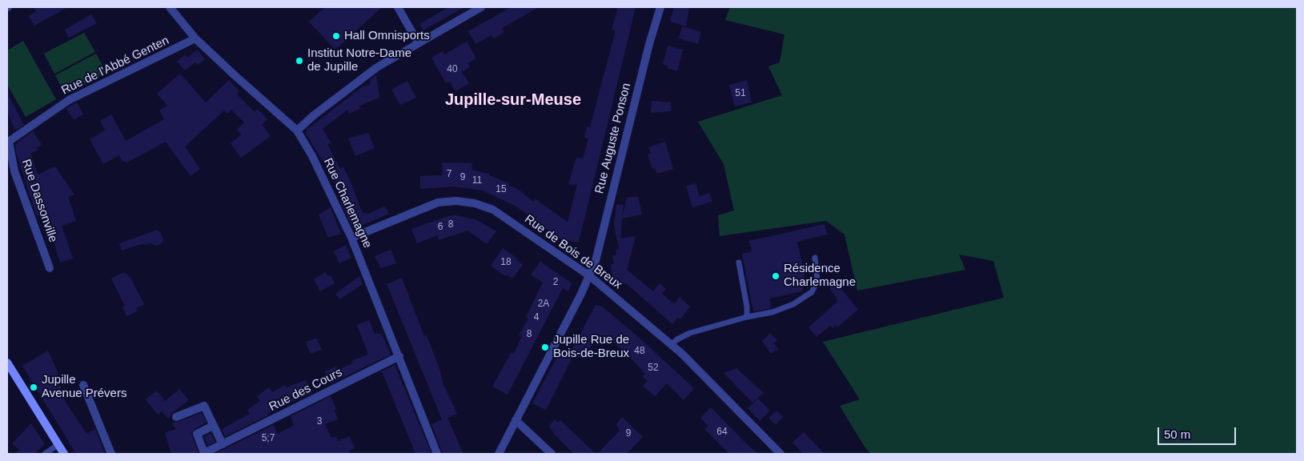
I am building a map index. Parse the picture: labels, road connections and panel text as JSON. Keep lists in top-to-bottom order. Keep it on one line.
{"streets":{"street":["Rue de l'Abbé Genten","Rue Auguste Ponson","Rue Dassonville","Rue Charlemagne","Rue de Bois de Breux","Rue des Cours"]},"crossings":[["Rue de l'Abbé Genten","Rue Dassonville"],["Rue de l'Abbé Genten","Rue Charlemagne"],["Rue Auguste Ponson","Rue de Bois de Breux"],["Rue Charlemagne","Rue de Bois de Breux"],["Rue Charlemagne","Rue des Cours"]],"districts":["Jupille-sur-Meuse"],"places":["Hall Omnisports","Institut Notre-Dame de Jupille","Résidence Charlemagne","Jupille Rue de Bois-de-Breux","Jupille Avenue Prévers"],"house_numbers":["40","51","7","9","11","15","8","6","18","2","2A","4","8","48","52","3","64","9","5;7"],"scale_bar":"50 m"}
